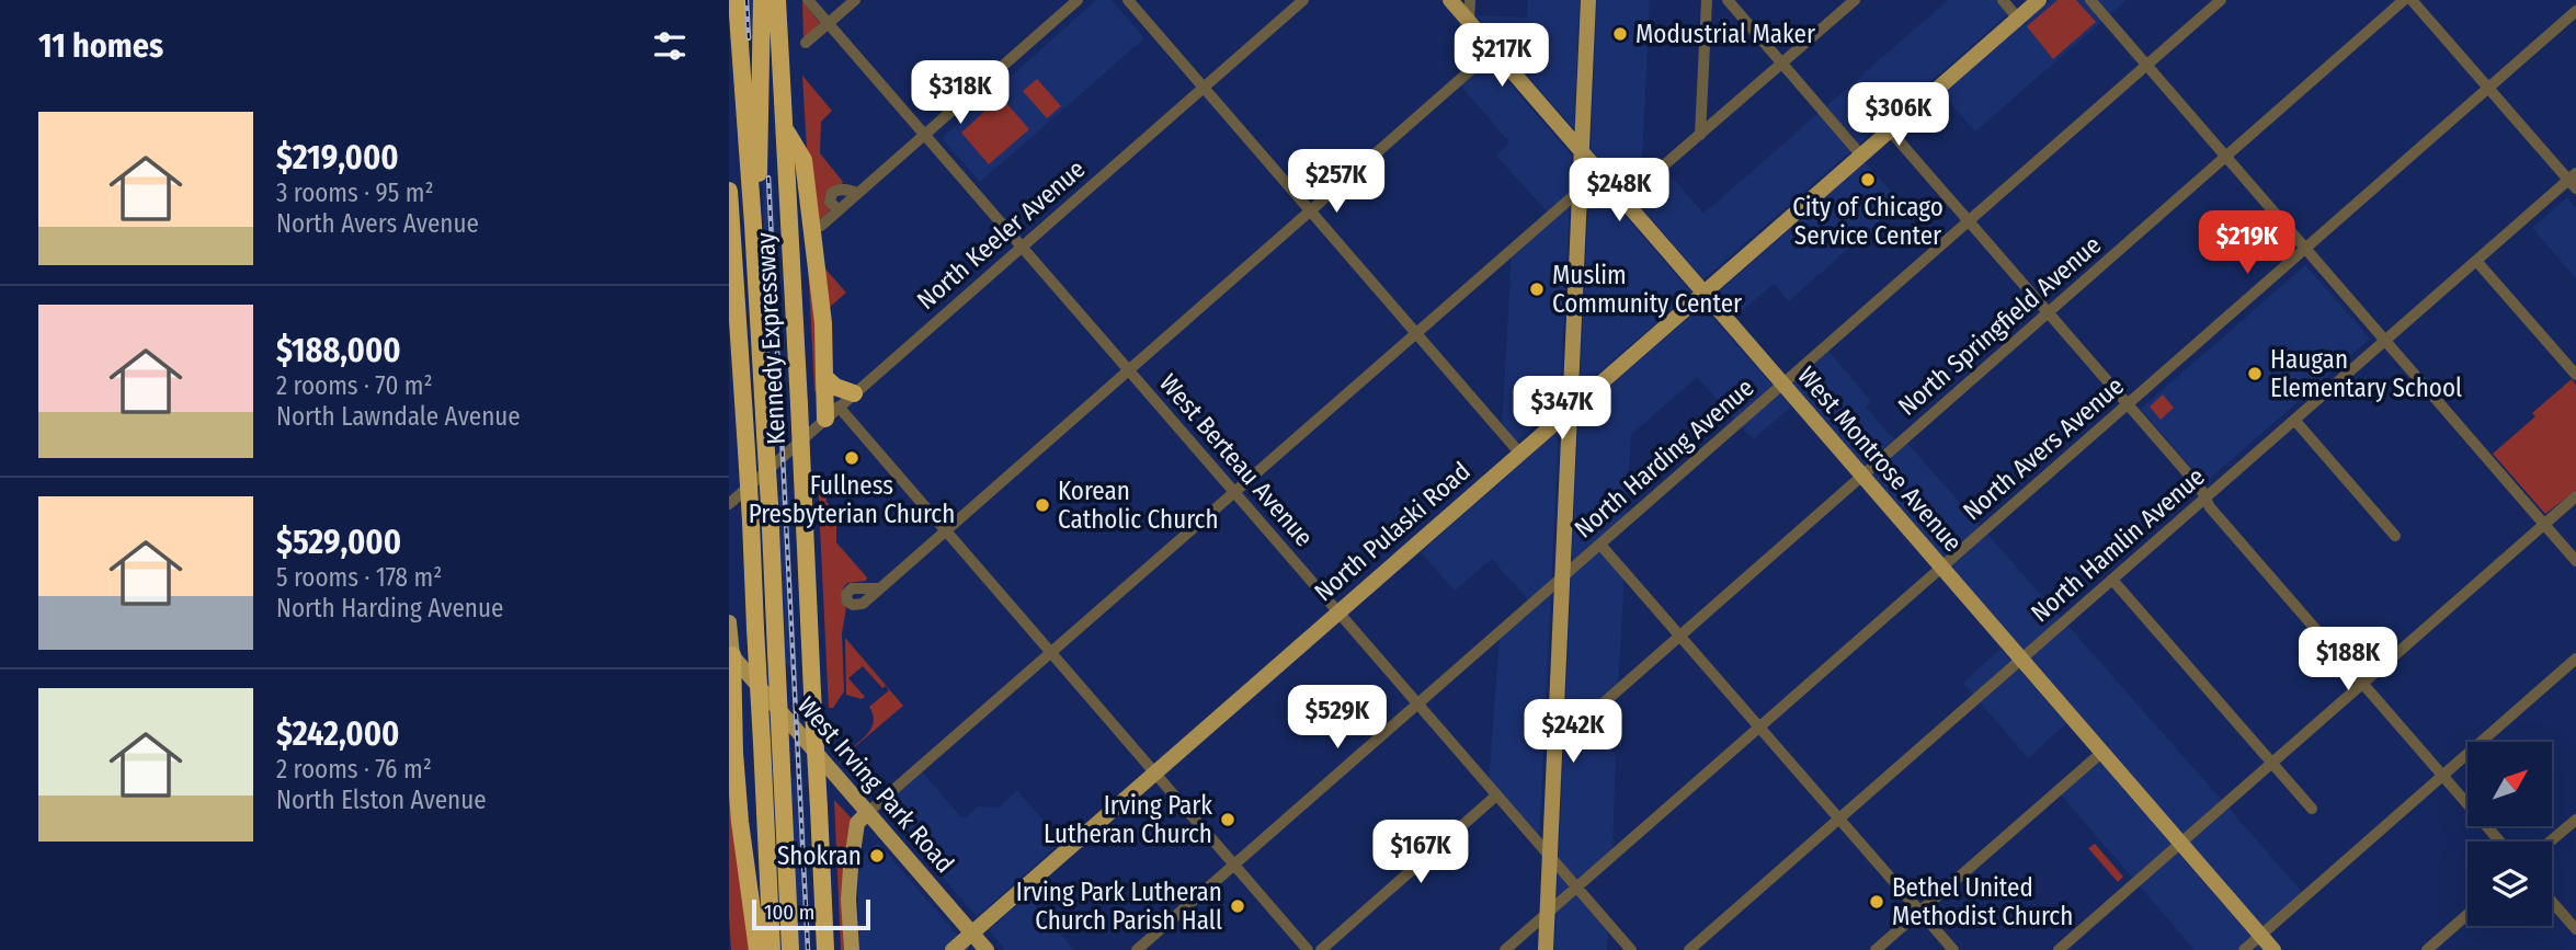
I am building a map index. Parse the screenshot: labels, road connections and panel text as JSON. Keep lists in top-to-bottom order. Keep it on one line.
{"streets":{"highway":["Kennedy Expressway"],"main road":["West Montrose Avenue","North Pulaski Road","West Irving Park Road"],"street":["North Keeler Avenue","North Springfield Avenue","North Avers Avenue","North Harding Avenue","West Berteau Avenue","North Hamlin Avenue"]},"crossings":[["North Keeler Avenue","West Berteau Avenue"],["North Springfield Avenue","West Montrose Avenue"],["North Avers Avenue","West Montrose Avenue"],["North Avers Avenue","West Berteau Avenue"],["North Harding Avenue","West Montrose Avenue"],["North Harding Avenue","West Berteau Avenue"],["West Montrose Avenue","North Pulaski Road"],["West Montrose Avenue","North Hamlin Avenue"],["West Berteau Avenue","North Pulaski Road"],["North Pulaski Road","West Irving Park Road"]],"places":["Modustrial Maker","City of Chicago Service Center","Muslim Community Center","Haugan Elementary School","Fullness Presbyterian Church","Korean Catholic Church","Irving Park Lutheran Church","Shokran","Bethel United Methodist Church","Irving Park Lutheran Church Parish Hall"],"scale_bar":"100 m","north":"top right","page":{"heading":"11 homes","price":["$217K","$318K","$306K","$257K","$248K","$219K","$347K","$188K","$529K","$242K","$167K"],"list":[{"name":"$219,000","note":"3 rooms · 95 m² · North Avers Avenue"},{"name":"$188,000","note":"2 rooms · 70 m² · North Lawndale Avenue"},{"name":"$529,000","note":"5 rooms · 178 m² · North Harding Avenue"},{"name":"$242,000","note":"2 rooms · 76 m² · North Elston Avenue"}],"scale":"100 m"}}
